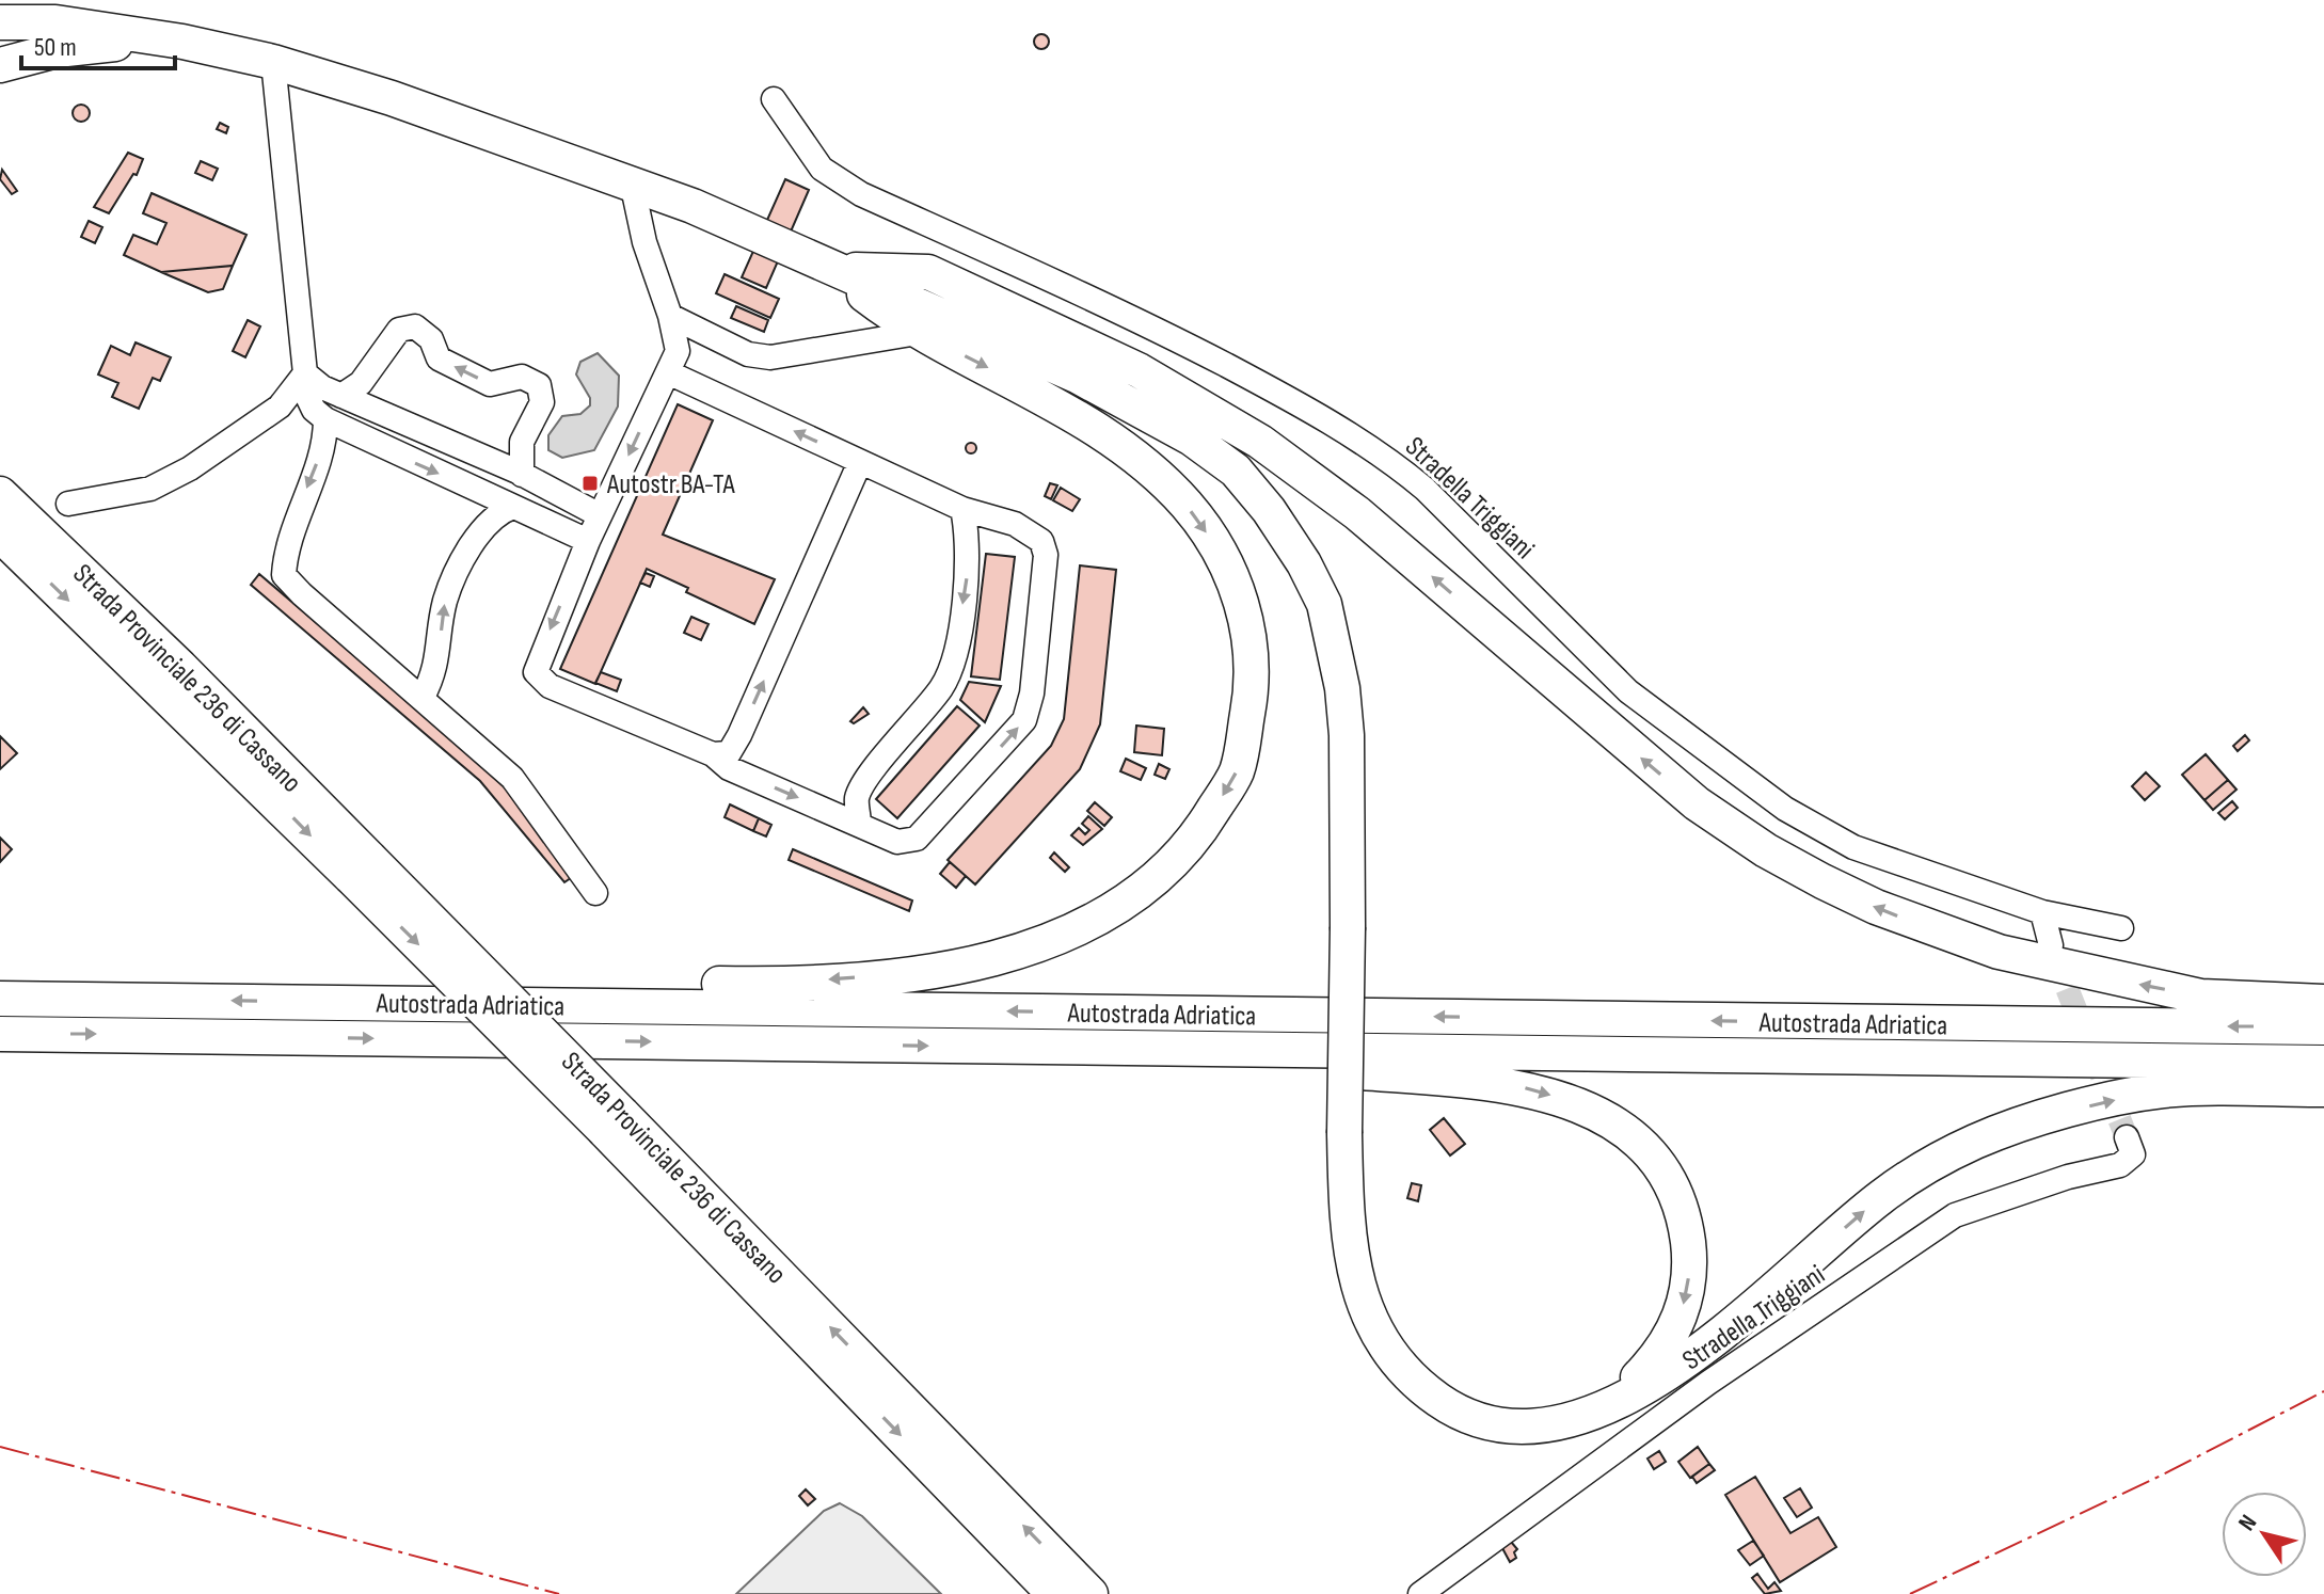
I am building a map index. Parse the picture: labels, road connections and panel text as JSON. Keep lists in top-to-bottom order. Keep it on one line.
{"streets":{"highway":["Strada Provinciale 236 di Cassano","Autostrada Adriatica"],"street":["Stradella Triggiani"]},"places":{"transit":["Autostr.BA-TA"]},"scale_bar":"50 m","north":"top left"}
